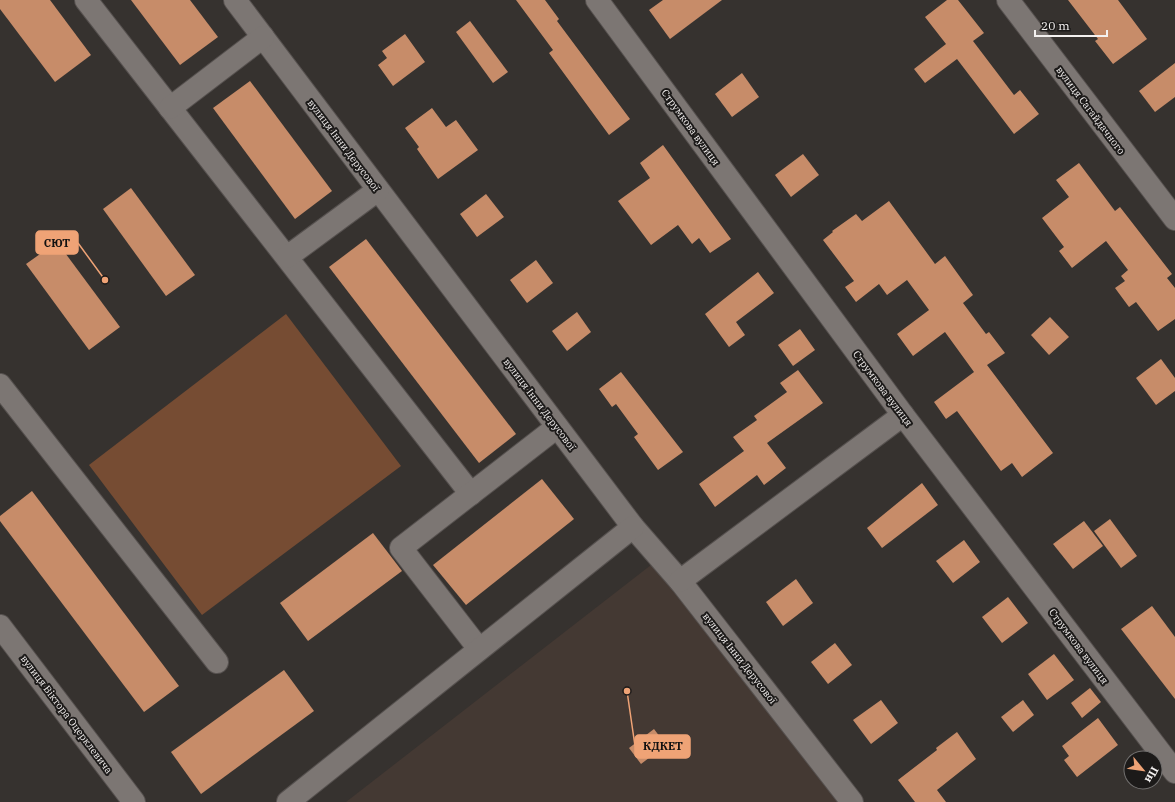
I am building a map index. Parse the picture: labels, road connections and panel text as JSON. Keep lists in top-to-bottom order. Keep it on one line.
{"streets":{"street":["вулиця Сагайдачного","Струмкова вулиця","вулиця Інни Дерусової","вулиця Віктора Оцерклевича"]},"places":["СЮТ","КДКЕТ"],"scale_bar":"20 m","north":"bottom right"}
